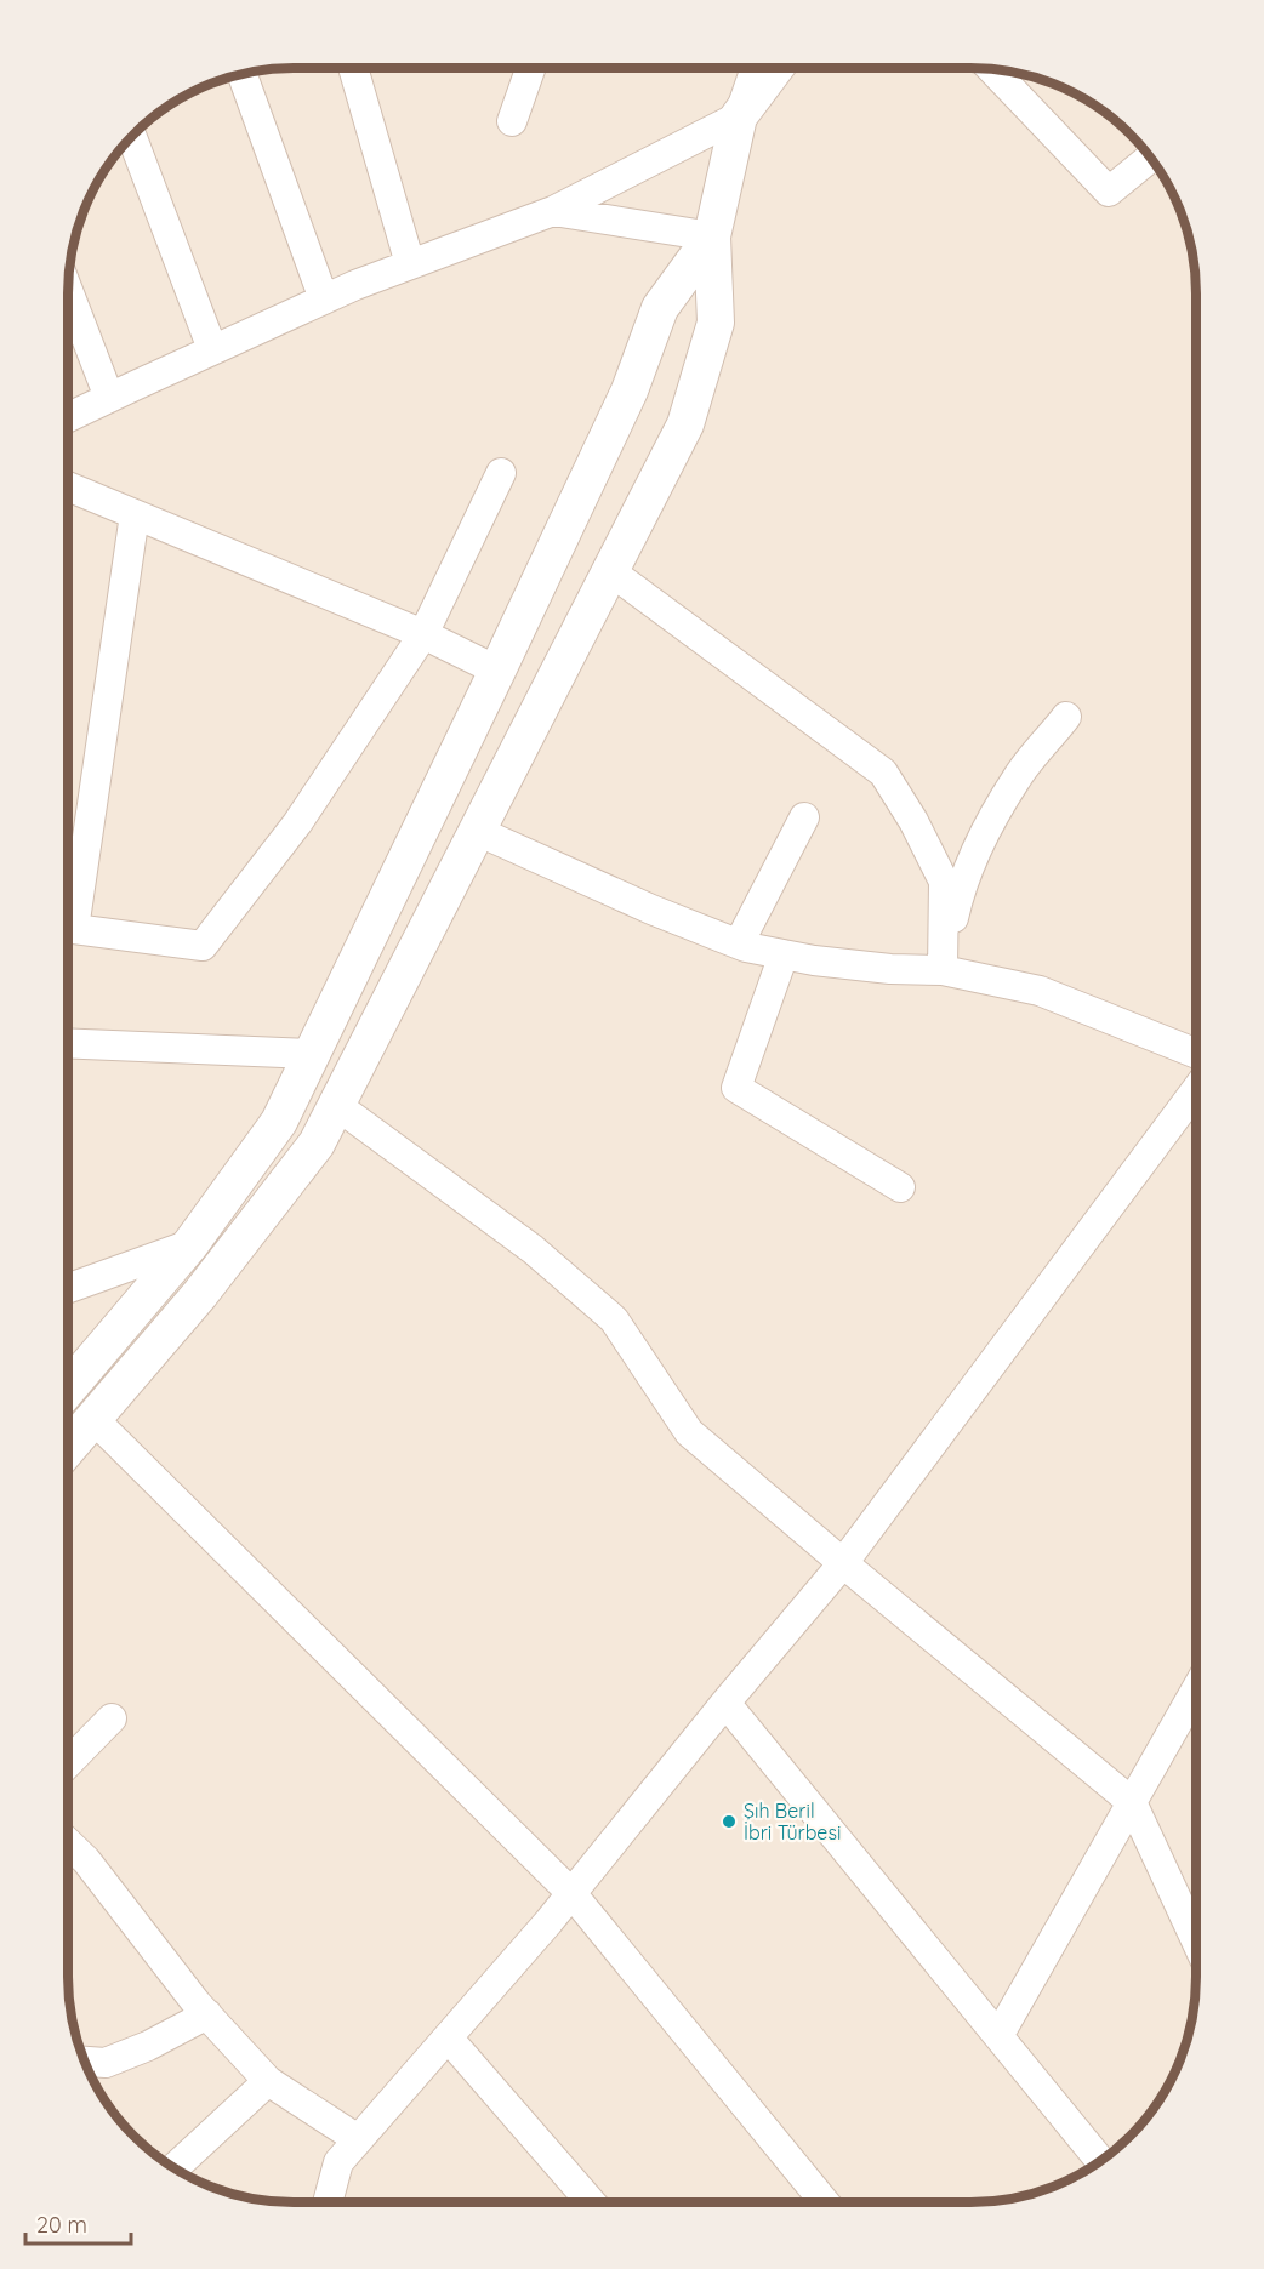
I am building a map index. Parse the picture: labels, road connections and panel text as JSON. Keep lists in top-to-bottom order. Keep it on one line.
{"places":["Şıh Beril İbri Türbesi"],"scale_bar":"20 m"}
